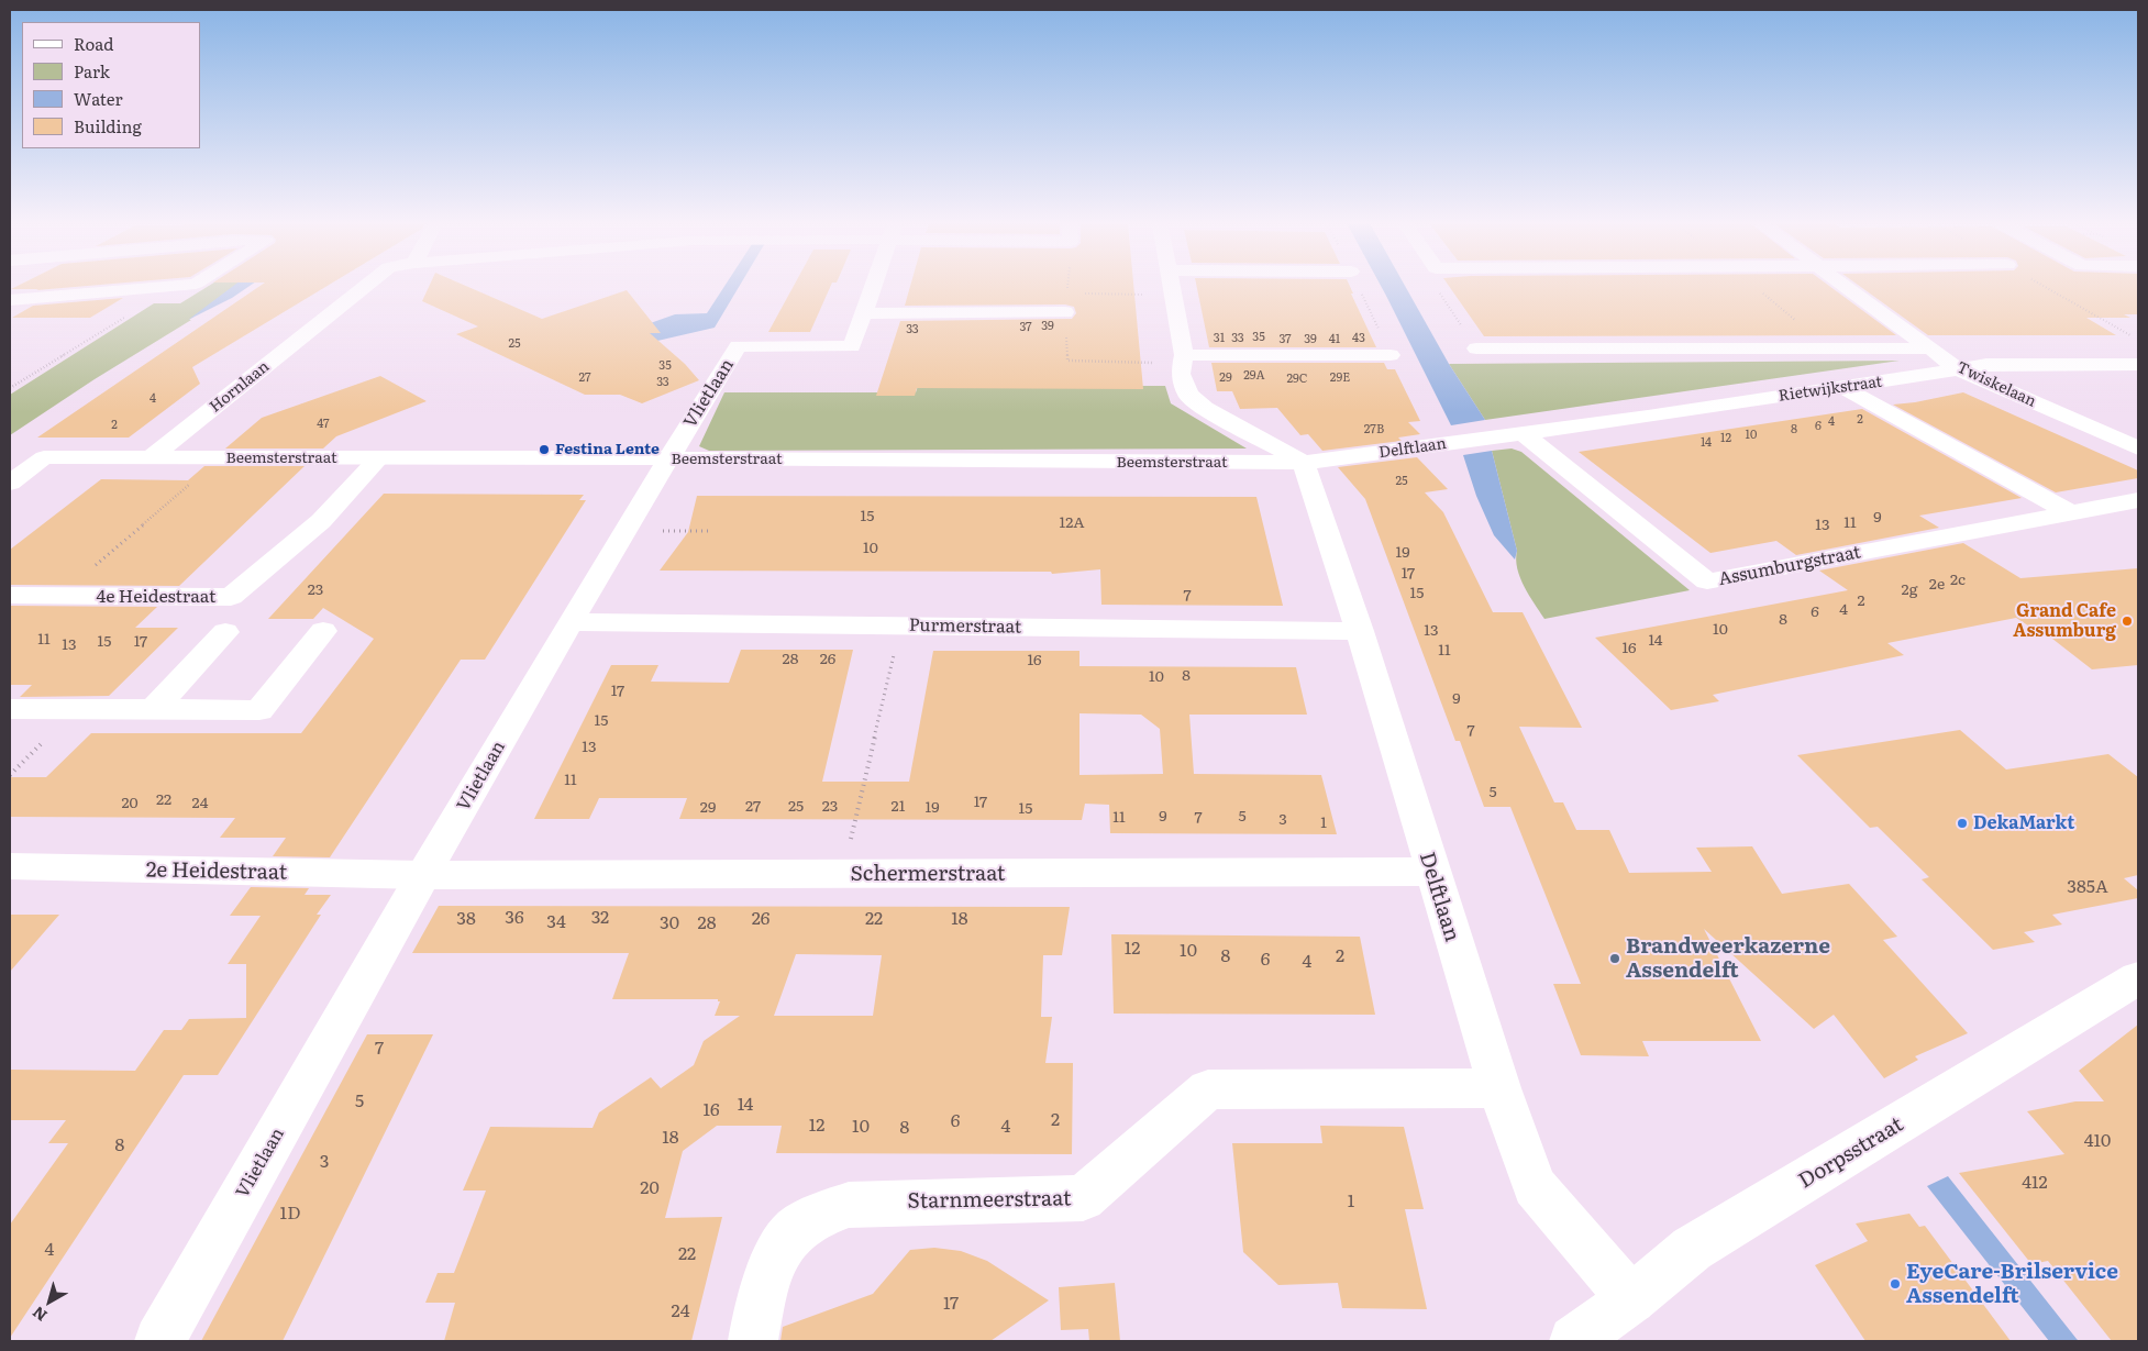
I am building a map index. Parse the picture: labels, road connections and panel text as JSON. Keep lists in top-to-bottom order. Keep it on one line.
{"streets":{"street":["Twiskelaan","Hornlaan","Rietwijkstraat","Vlietlaan","Delftlaan","Beemsterstraat","Assumburgstraat","4e Heidestraat","Purmerstraat","2e Heidestraat","Schermerstraat","Dorpsstraat","Starnmeerstraat"]},"crossings":[["Twiskelaan","Rietwijkstraat"],["Hornlaan","Beemsterstraat"],["Rietwijkstraat","Delftlaan"],["Rietwijkstraat","Assumburgstraat"],["Vlietlaan","Beemsterstraat"],["Vlietlaan","Purmerstraat"],["Vlietlaan","2e Heidestraat"],["Vlietlaan","Schermerstraat"],["Delftlaan","Beemsterstraat"],["Delftlaan","Assumburgstraat"],["Delftlaan","Purmerstraat"],["Delftlaan","Schermerstraat"],["Delftlaan","Dorpsstraat"],["Delftlaan","Starnmeerstraat"],["Beemsterstraat","4e Heidestraat"],["2e Heidestraat","Schermerstraat"]],"places":["Festina Lente","Grand Cafe Assumburg","DekaMarkt","Brandweerkazerne Assendelft","EyeCare-Brilservice Assendelft"],"house_numbers":["39","37","33","35","31","33","43","37","39","41","25","35","29A","27","29","29E","29C","33","4","2","4","47","2","6","27B","8","10","12","14","25","15","9","12A","11","13","10","19","17","2c","2e","23","2g","15","7","2","4","6","8","10","13","11","14","15","17","13","16","11","28","26","16","8","10","17","9","15","7","13","11","5","22","17","20","24","27","25","23","21","29","19","15","9","5","11","7","3","1","385A","36","32","38","26","22","18","34","30","28","12","10","8","2","6","4","7","5","14","16","2","6","12","10","4","8","18","410","8","3","412","20","1","1D","4","22","17","24"],"legend":["Road","Park","Water","Building"],"north":"bottom left"}
